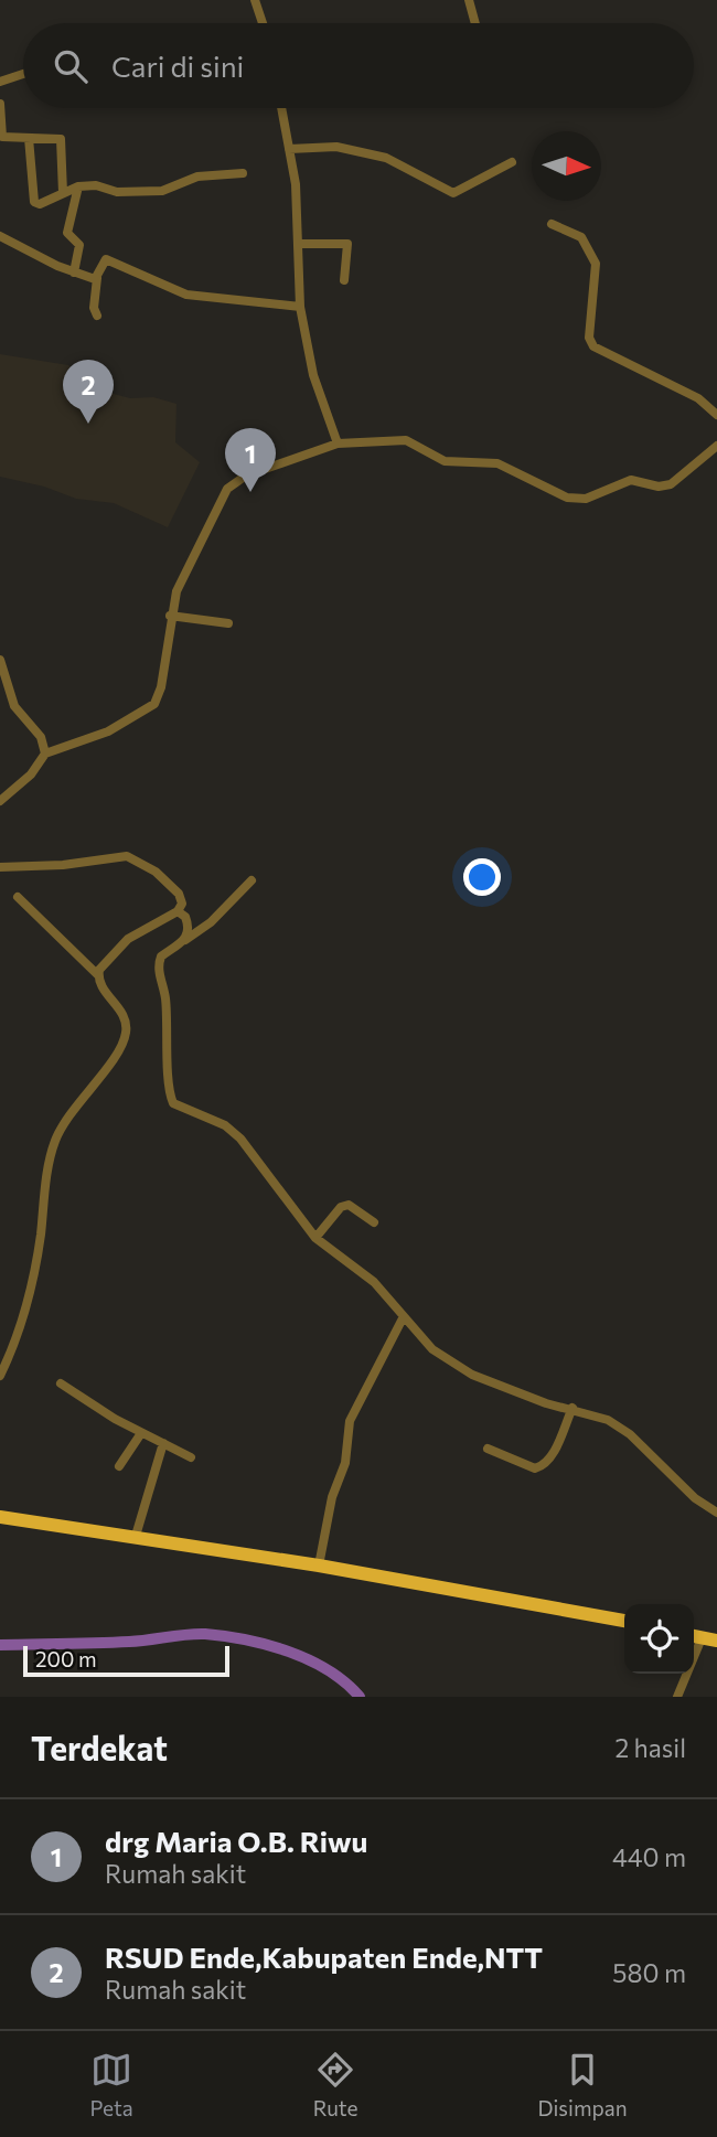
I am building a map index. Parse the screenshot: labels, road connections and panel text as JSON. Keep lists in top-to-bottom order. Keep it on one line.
{"scale_bar":"200 m","north":"right","page":{"search":"Cari di sini","pins":["2","1"],"scale":"200 m","heading":["Terdekat","2 hasil"],"list":[{"mark":"1","name":"drg Maria O.B. Riwu","note":"Rumah sakit","value":"440 m"},{"mark":"2","name":"RSUD Ende,Kabupaten Ende,NTT","note":"Rumah sakit","value":"580 m"}],"nav":["Peta","Rute","Disimpan"]}}
